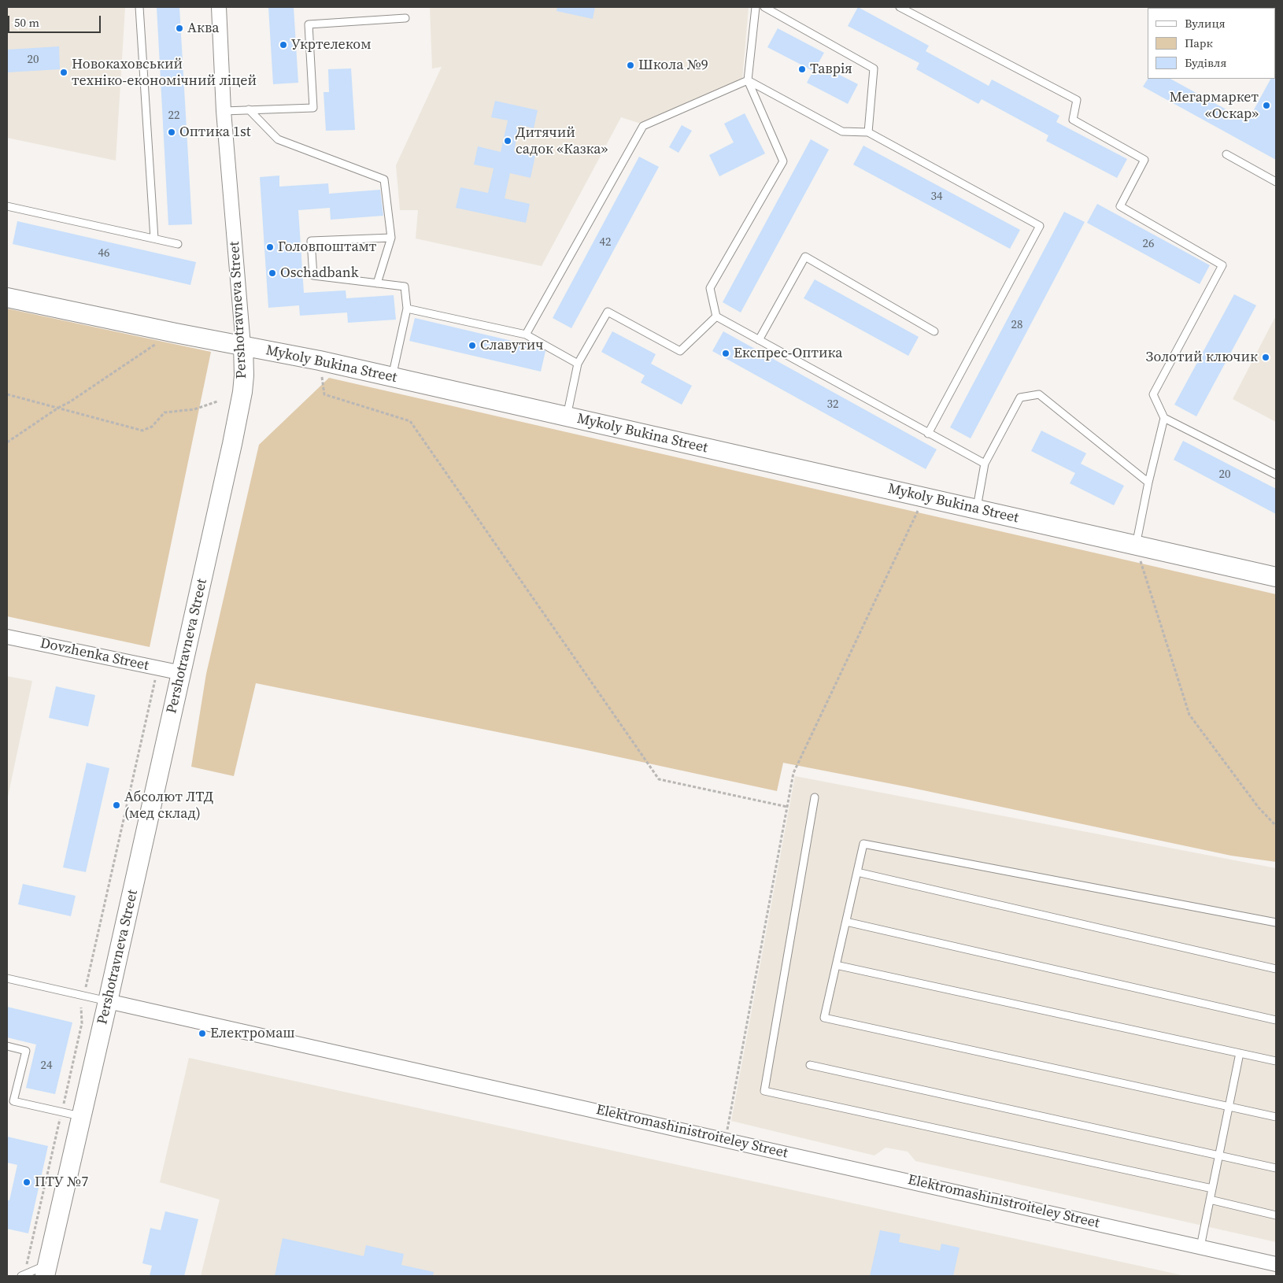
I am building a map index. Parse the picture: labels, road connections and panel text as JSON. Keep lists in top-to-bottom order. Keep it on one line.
{"streets":{"street":["Pershotravneva Street","Mykoly Bukina Street","Dovzhenka Street","Elektromashinistroiteley Street"]},"crossings":[["Pershotravneva Street","Mykoly Bukina Street"],["Pershotravneva Street","Dovzhenka Street"],["Pershotravneva Street","Elektromashinistroiteley Street"]],"places":["Аква","Укртелеком","Школа №9","Таврія","Новокаховський техніко-економічний ліцей","Мегармаркет «Оскар»","Оптика 1st","Дитячий садок «Казка»","Головпоштамт","Oschadbank","Славутич","Експрес-Оптика","Золотий ключик","Абсолют ЛТД (мед склад)","Електромаш","ПТУ №7"],"house_numbers":["20","22","34","42","26","46","28","32","20","24"],"legend":["Вулиця","Парк","Будівля"],"scale_bar":"50 m"}
